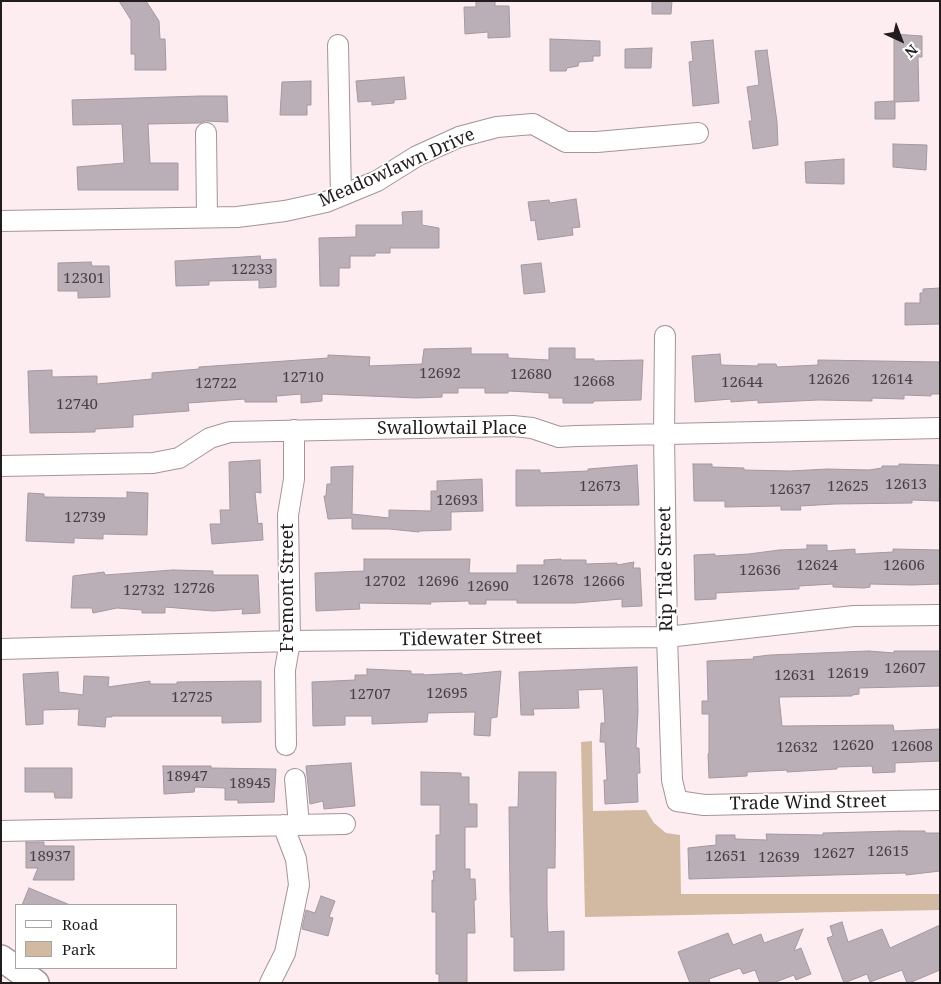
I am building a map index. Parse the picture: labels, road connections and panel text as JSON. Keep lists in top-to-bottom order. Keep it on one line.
{"streets":{"street":["Meadowlawn Drive","Swallowtail Place","Rip Tide Street","Fremont Street","Tidewater Street","Trade Wind Street"]},"crossings":[["Swallowtail Place","Rip Tide Street"],["Swallowtail Place","Fremont Street"],["Rip Tide Street","Tidewater Street"],["Rip Tide Street","Trade Wind Street"],["Fremont Street","Tidewater Street"]],"house_numbers":["12233","12301","12692","12680","12710","12626","12614","12668","12644","12722","12740","12613","12673","12625","12637","12693","12739","12624","12606","12636","12678","12702","12696","12666","12690","12726","12732","12607","12619","12631","12695","12707","12725","12620","12608","12632","18947","18945","12615","12627","18937","12651","12639"],"legend":["Road","Park"],"north":"bottom right"}
